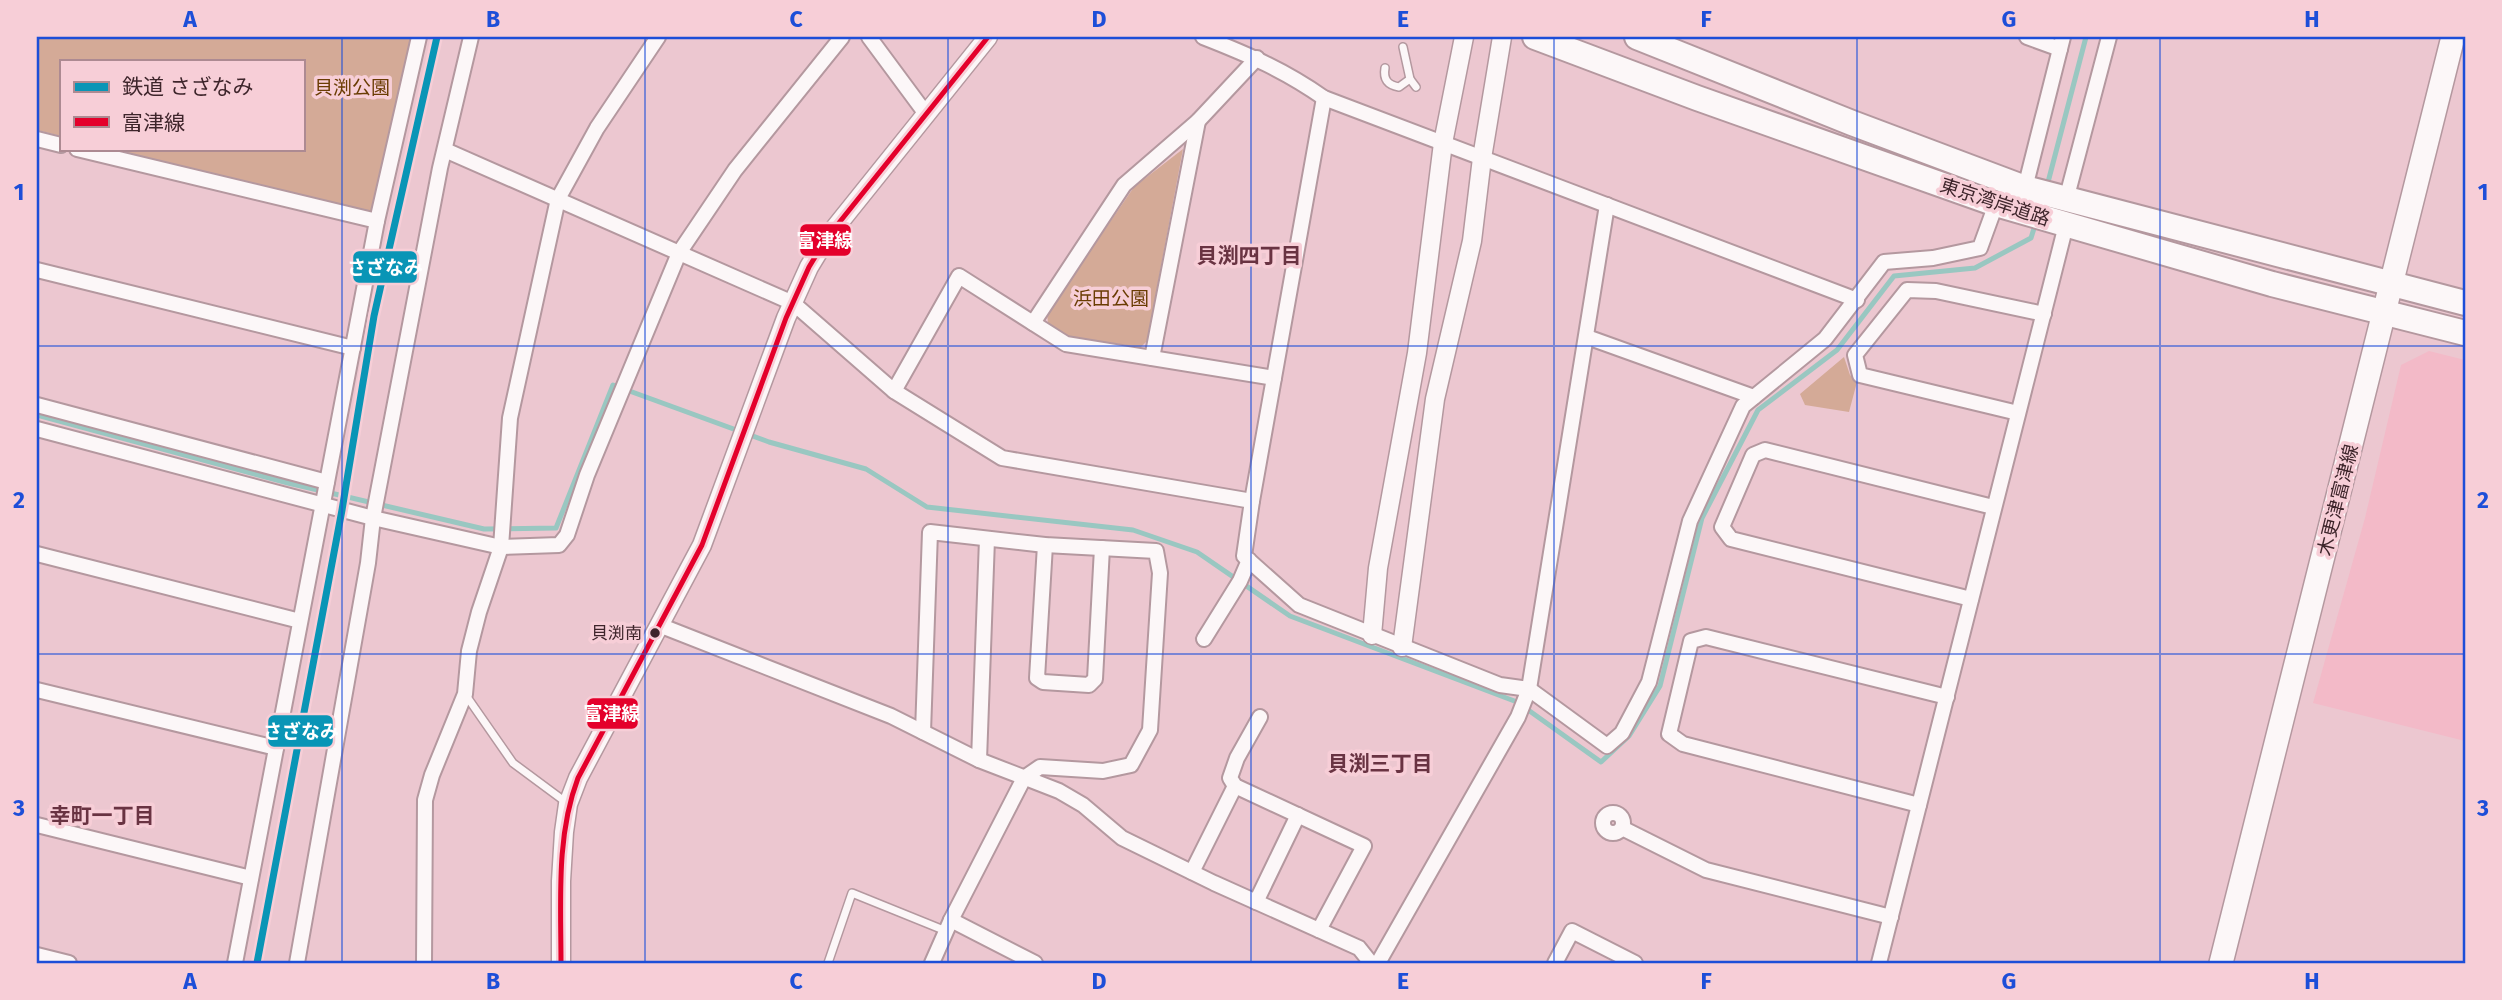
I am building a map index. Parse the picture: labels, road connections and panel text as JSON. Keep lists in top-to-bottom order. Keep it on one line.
{"streets":{"highway":["東京湾岸道路"],"main road":["木更津富津線"]},"crossings":[["東京湾岸道路","木更津富津線"]],"districts":["貝渕四丁目","貝渕三丁目","幸町一丁目"],"parks":["貝渕公園","浜田公園"],"places":["貝渕南"],"lines":["rail line さざなみ","transit line 富津線"],"legend":["鉄道 さざなみ","富津線"],"grid":{"columns":["A","B","C","D","E","F","G","H"],"rows":["1","2","3"]}}
